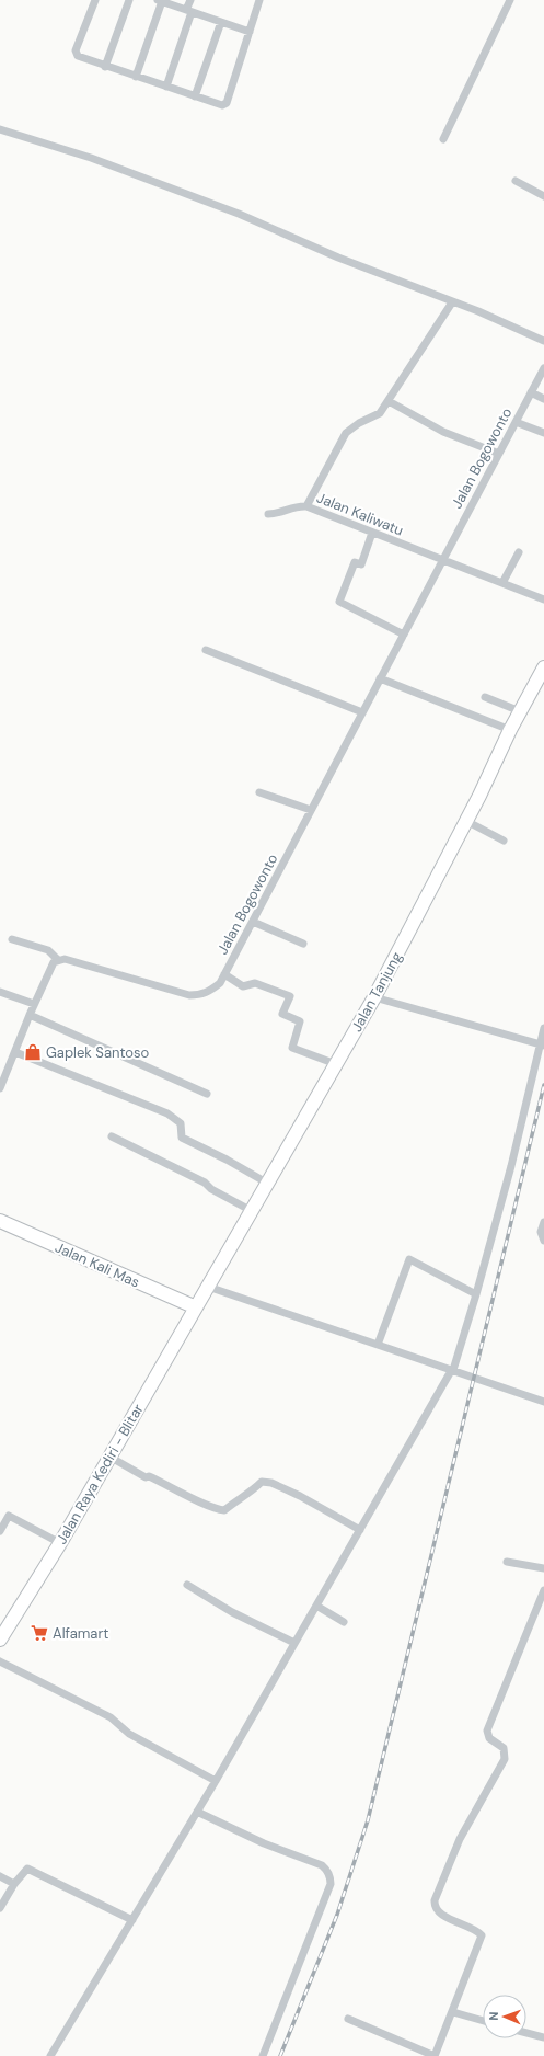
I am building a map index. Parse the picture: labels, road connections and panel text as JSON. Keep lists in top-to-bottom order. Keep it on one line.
{"streets":{"main road":["Jalan Tanjung","Jalan Kali Mas","Jalan Raya Kediri - Blitar"],"street":["Jalan Bogowonto","Jalan Kaliwatu"]},"crossings":[["Jalan Bogowonto","Jalan Kaliwatu"],["Jalan Tanjung","Jalan Kali Mas"],["Jalan Tanjung","Jalan Raya Kediri - Blitar"],["Jalan Kali Mas","Jalan Raya Kediri - Blitar"]],"places":{"shop":["Gaplek Santoso"],"supermarket":["Alfamart"]},"north":"left"}
